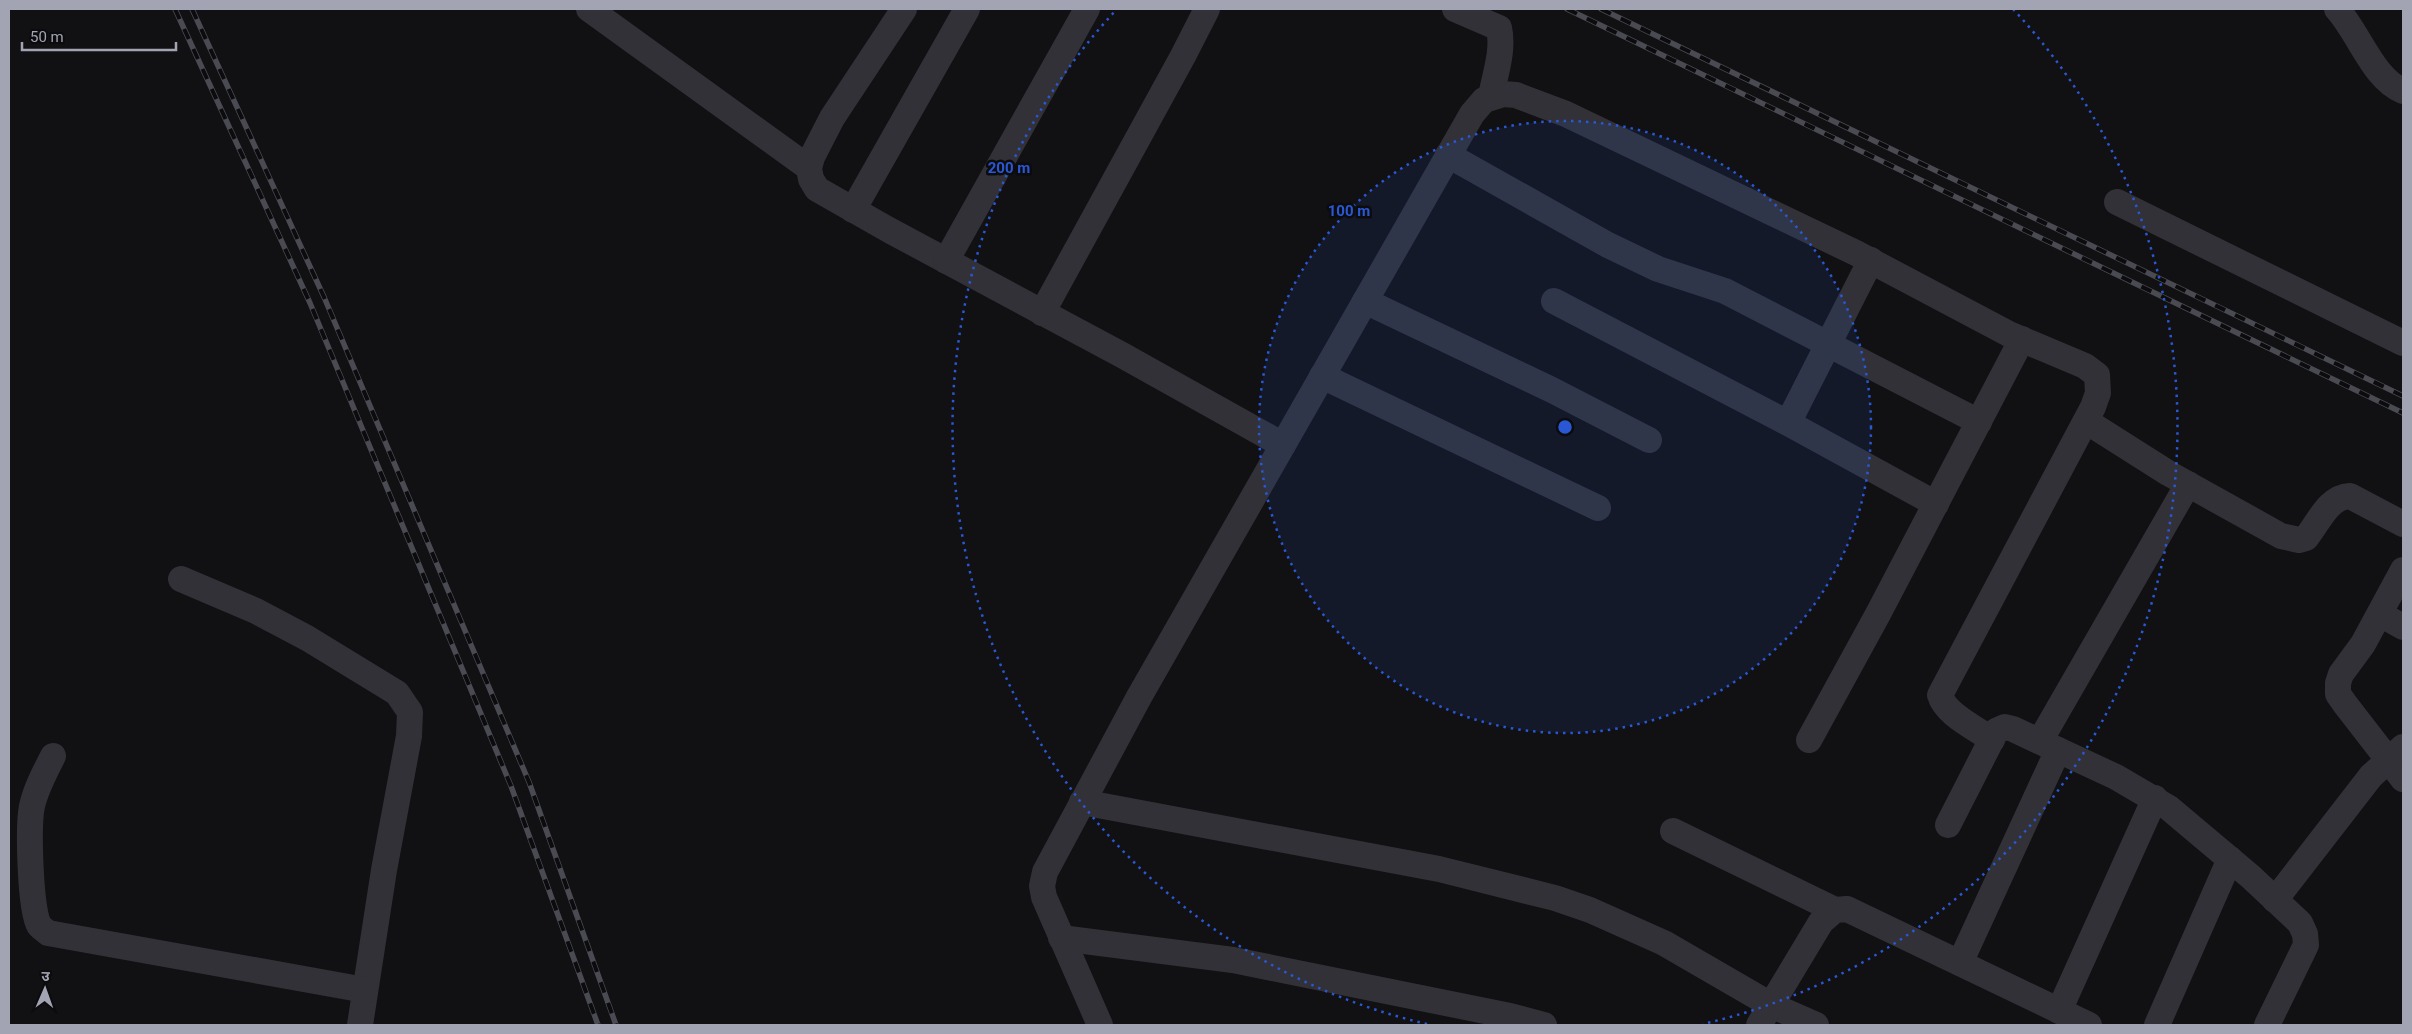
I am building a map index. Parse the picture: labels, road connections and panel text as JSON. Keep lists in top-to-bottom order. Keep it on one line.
{"scale_bar":"50 m","north":"top","rings":["200 m","100 m"]}
